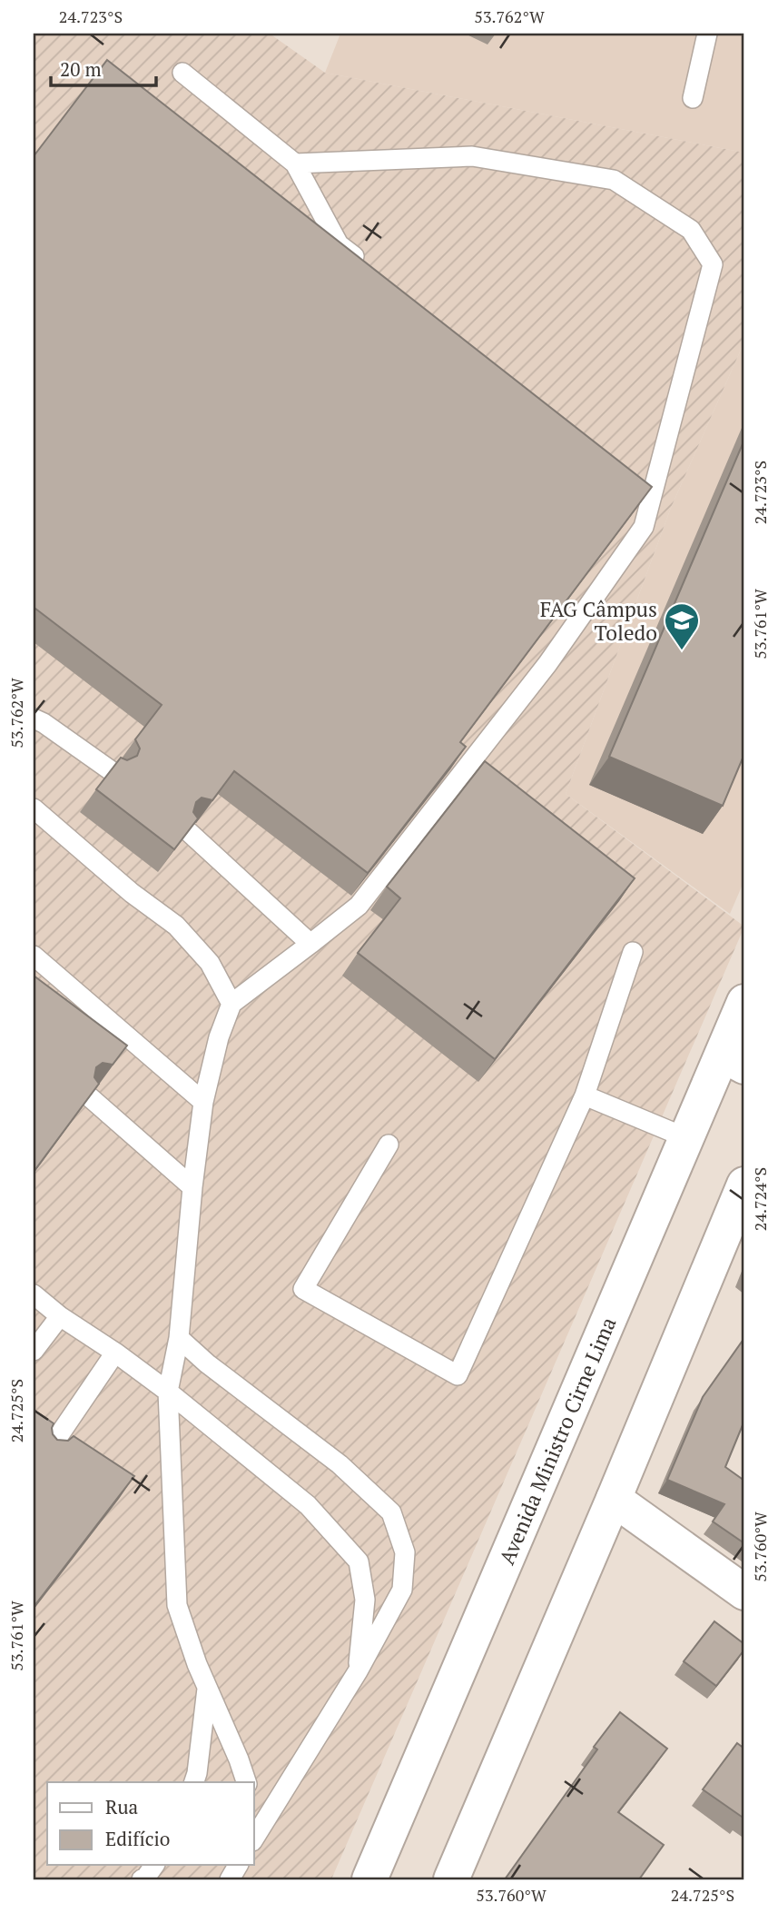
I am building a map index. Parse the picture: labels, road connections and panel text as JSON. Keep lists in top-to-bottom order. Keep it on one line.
{"streets":{"main road":["Avenida Ministro Cirne Lima"]},"places":{"school or university":["FAG Câmpus Toledo"]},"legend":["Rua","Edifício"],"scale_bar":"20 m","coordinates":["24.723°S","53.762°W","53.761°W","24.724°S","24.725°S","53.760°W"]}
